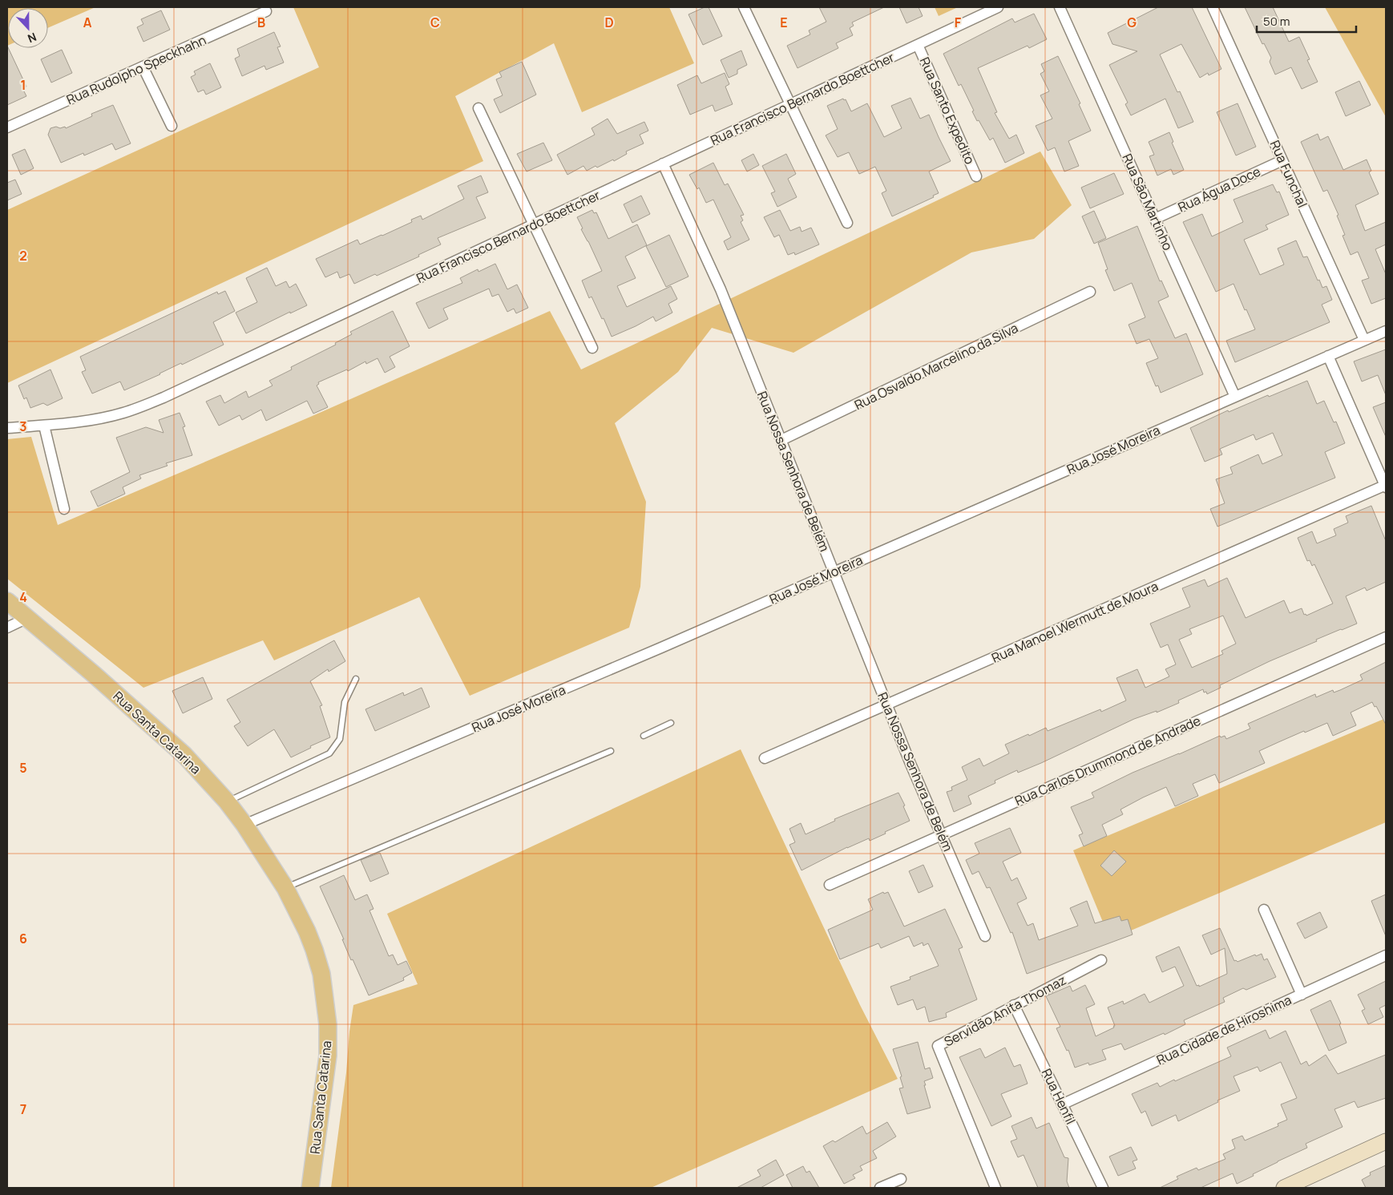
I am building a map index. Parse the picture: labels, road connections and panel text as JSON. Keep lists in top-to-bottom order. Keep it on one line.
{"streets":{"main road":["Rua Santa Catarina"],"street":["Rua Rudolpho Speckhahn","Rua Francisco Bernardo Boettcher","Rua Santo Expedito","Rua Funchal","Rua Água Doce","Rua São Martinho","Rua Osvaldo Marcelino da Silva","Rua José Moreira","Rua Nossa Senhora de Belém","Rua Manoel Wermutt de Moura","Rua Carlos Drummond de Andrade","Servidão Anita Thomaz","Rua Cidade de Hiroshima","Rua Henfil"]},"crossings":[["Rua Francisco Bernardo Boettcher","Rua Santo Expedito"],["Rua Francisco Bernardo Boettcher","Rua Nossa Senhora de Belém"],["Rua Funchal","Rua Água Doce"],["Rua Funchal","Rua José Moreira"],["Rua Água Doce","Rua São Martinho"],["Rua São Martinho","Rua José Moreira"],["Rua Osvaldo Marcelino da Silva","Rua Nossa Senhora de Belém"],["Rua José Moreira","Rua Nossa Senhora de Belém"],["Rua José Moreira","Rua Santa Catarina"],["Rua Nossa Senhora de Belém","Rua Manoel Wermutt de Moura"],["Rua Nossa Senhora de Belém","Rua Carlos Drummond de Andrade"],["Servidão Anita Thomaz","Rua Henfil"],["Rua Cidade de Hiroshima","Rua Henfil"]],"scale_bar":"50 m","north":"bottom","grid":{"columns":["A","B","C","D","E","F","G"],"rows":["1","2","3","4","5","6","7"]}}
